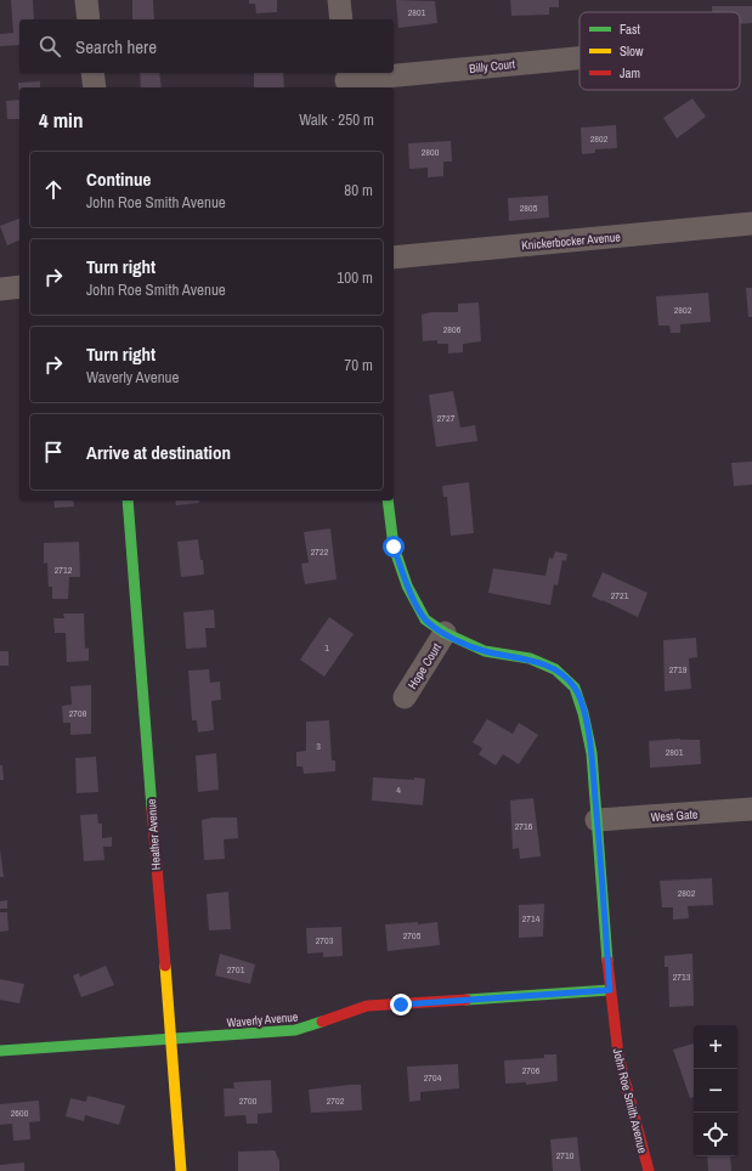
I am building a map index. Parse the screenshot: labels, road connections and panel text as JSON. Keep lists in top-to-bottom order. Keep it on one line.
{"streets":{"street":["Billy Court","Knickerbocker Avenue","Hope Court","West Gate","Heather Avenue","Waverly Avenue","John Roe Smith Avenue"]},"crossings":[["Hope Court","John Roe Smith Avenue"],["West Gate","John Roe Smith Avenue"],["Heather Avenue","Waverly Avenue"],["Waverly Avenue","John Roe Smith Avenue"]],"house_numbers":["2801","2802","2800","2805","2802","2806","2727","2722","2712","2721","1","2719","2708","3","2801","4","2716","2802","2714","2705","2703","2701","2713","2706","2704","2700","2702","2600","2710"],"legend":["Fast","Slow","Jam"],"page":{"search":"Search here","heading":["4 min","Walk · 250 m"],"list":[["Continue","John Roe Smith Avenue","80 m"],["Turn right","John Roe Smith Avenue","100 m"],["Turn right","Waverly Avenue","70 m"],"Arrive at destination"],"map_buttons":["+","−"]}}
